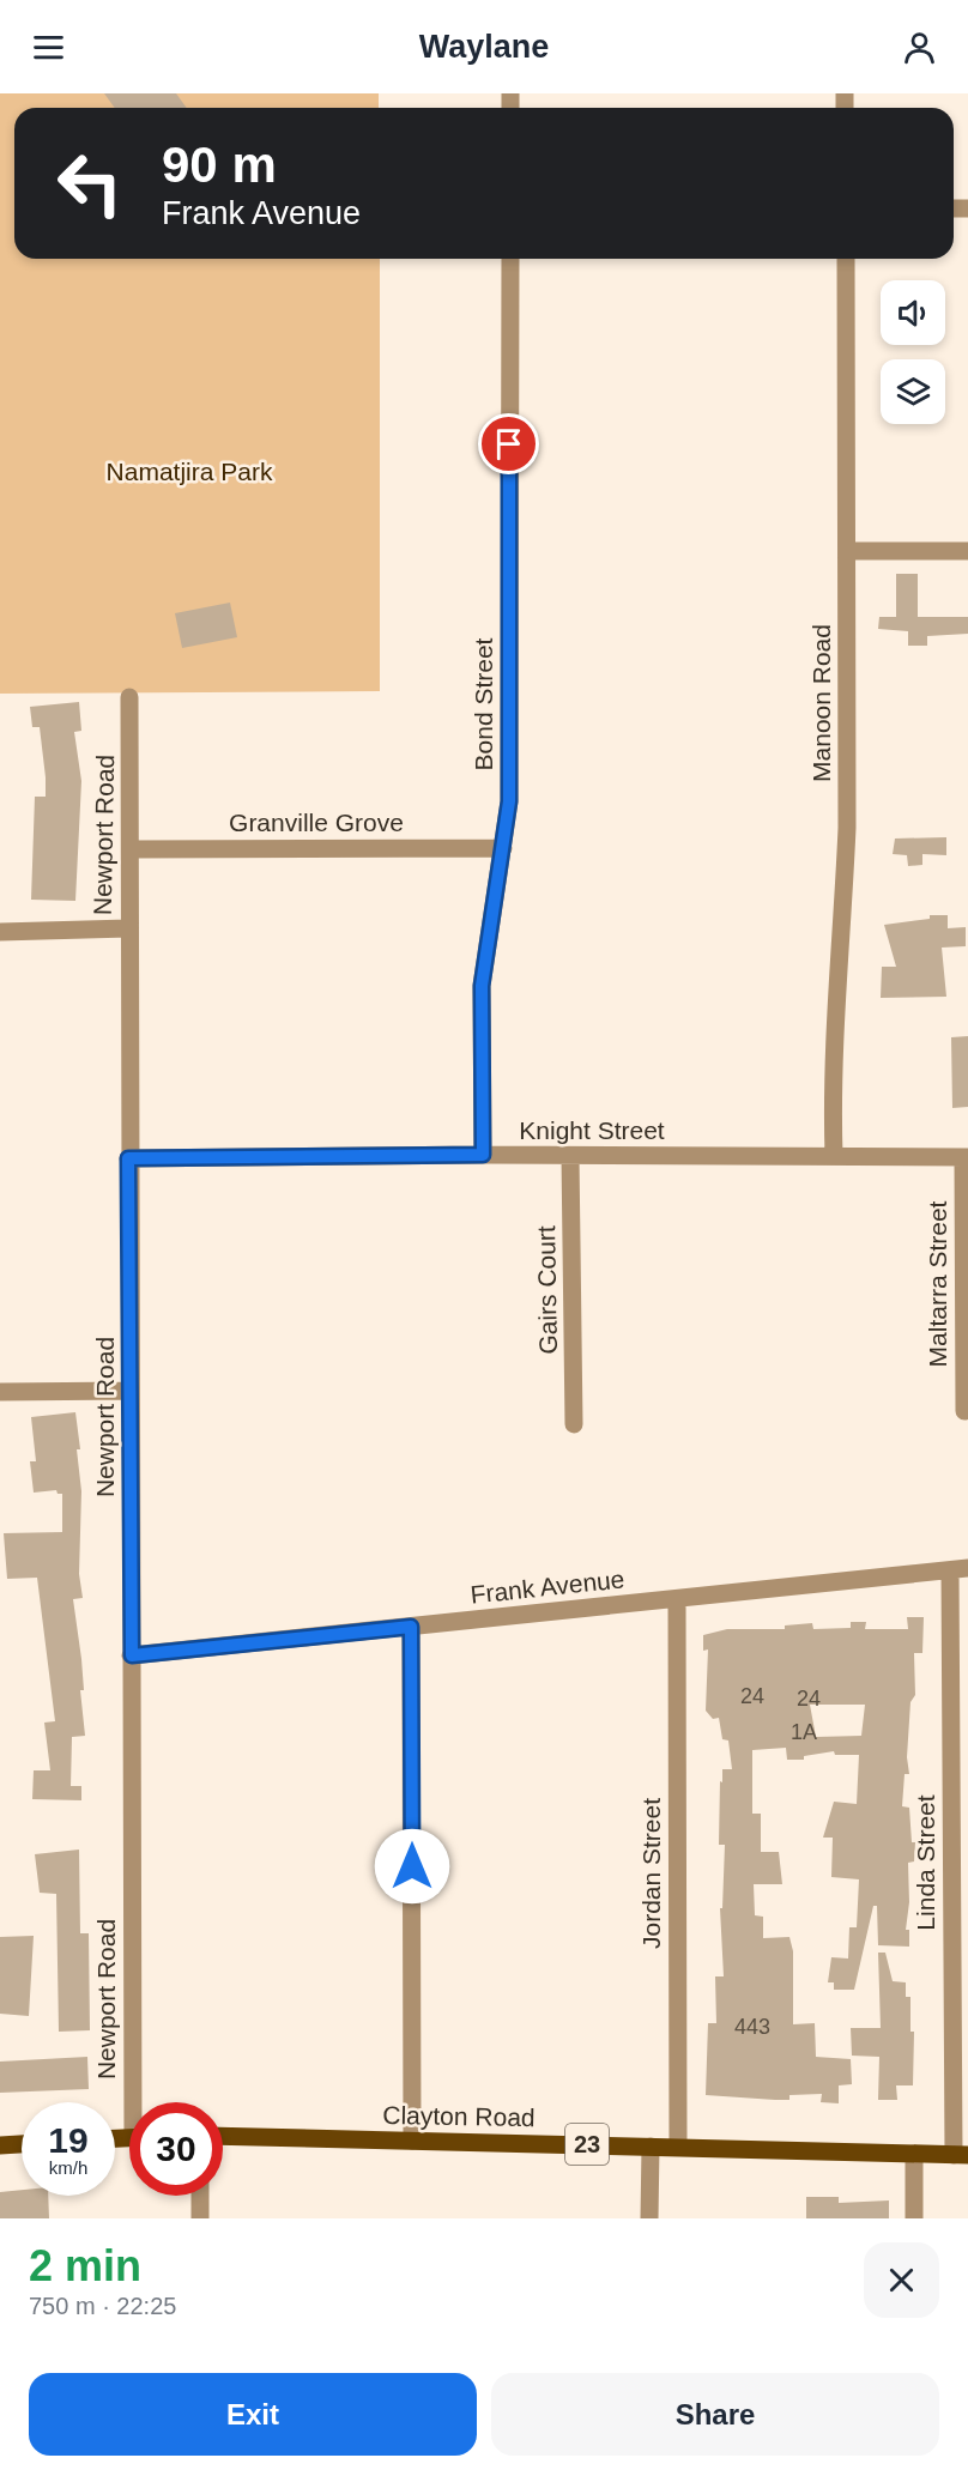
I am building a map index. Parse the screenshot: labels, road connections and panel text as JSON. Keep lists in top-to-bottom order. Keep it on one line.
{"streets":{"main road":["Clayton Road","23"],"street":["Manoon Road","Bond Street","Granville Grove","Newport Road","Knight Street","Maltarra Street","Gairs Court","Frank Avenue","Linda Street","Jordan Street"]},"crossings":[["Manoon Road","Knight Street"],["Bond Street","Granville Grove"],["Bond Street","Knight Street"],["Granville Grove","Newport Road"],["Newport Road","Knight Street"],["Newport Road","Frank Avenue"],["Knight Street","Maltarra Street"],["Knight Street","Gairs Court"],["Frank Avenue","Linda Street"],["Frank Avenue","Jordan Street"],["Linda Street","Clayton Road"],["Jordan Street","Clayton Road"]],"parks":["Namatjira Park"],"house_numbers":["24","24","1A","443"],"page":{"header":"Waylane","turn":["90 m","Frank Avenue"],"speed":"19 km/h","limit":"30","heading":["2 min","750 m · 22:25"],"buttons":["Exit","Share"]}}
